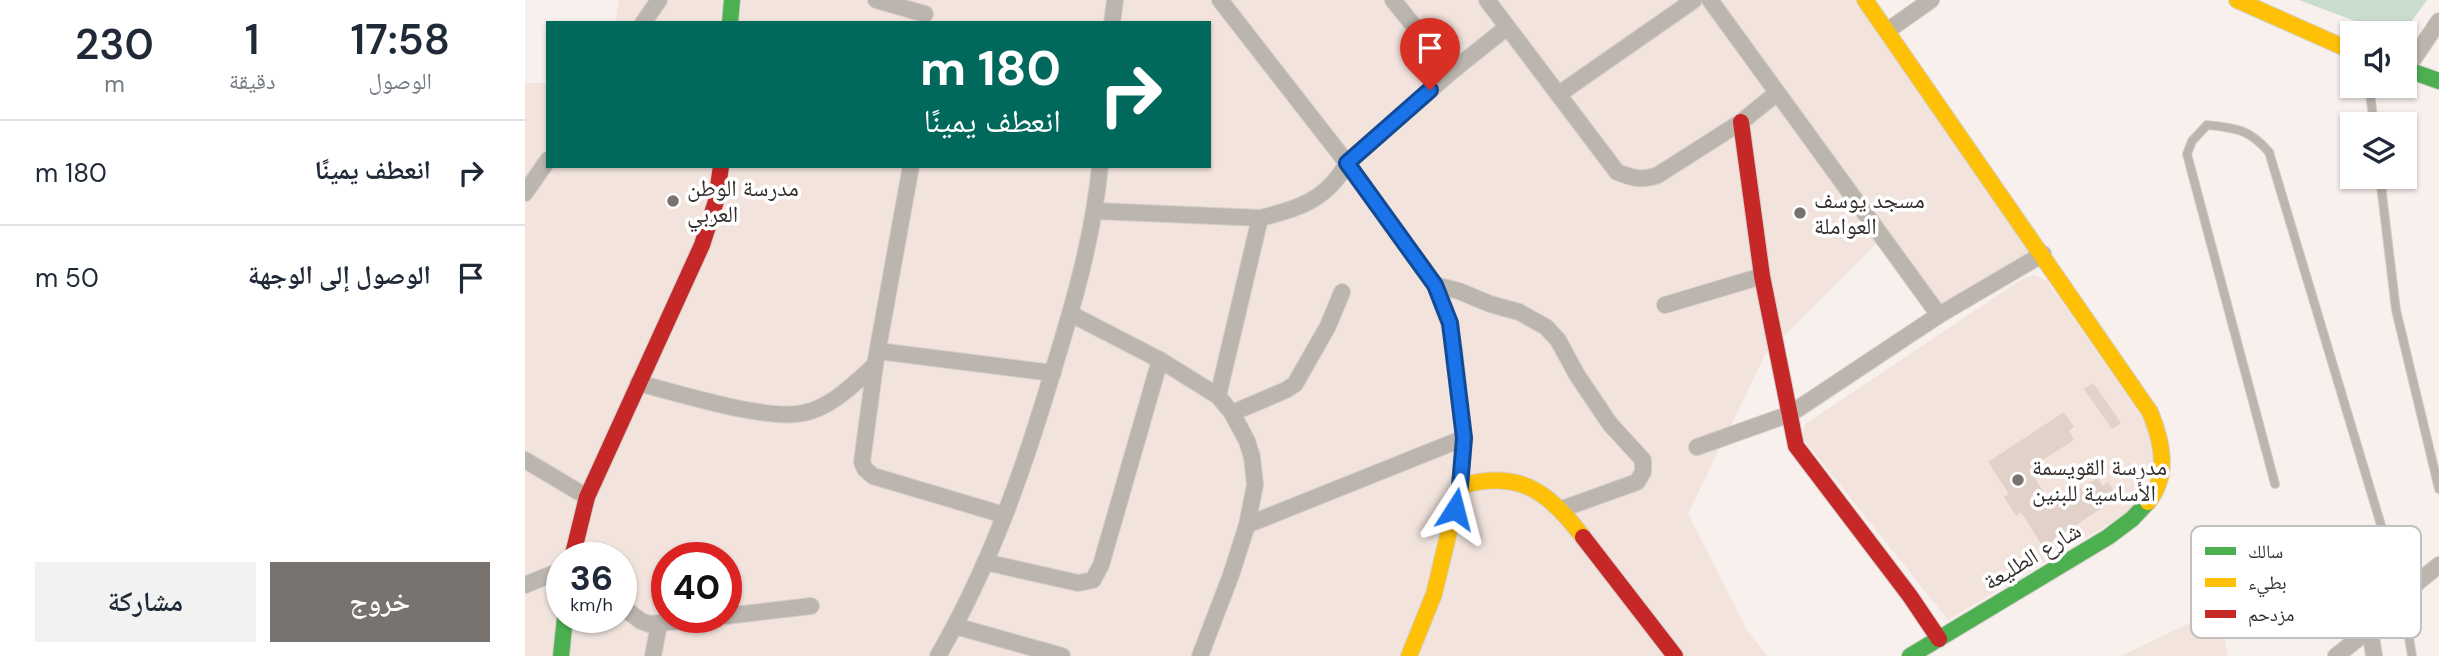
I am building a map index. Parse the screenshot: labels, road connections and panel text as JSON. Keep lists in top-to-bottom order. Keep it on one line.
{"streets":{"street":["شارع الطليعة"]},"places":["مدرسة الوطن العربي","مسجد يوسف العواملة","مدرسة القويسمة الأساسية للبنين"],"legend":["سالك","بطيء","مزدحم"],"page":{"eta":["17:58","الوصول","1","دقيقة","230","m"],"turn":["180 m","انعطف يمينًا"],"list":[{"name":"انعطف يمينًا","value":"180 m"},{"name":"الوصول إلى الوجهة","value":"50 m"}],"speed":"36 km/h","limit":"40","buttons":["خروج","مشاركة"]}}
